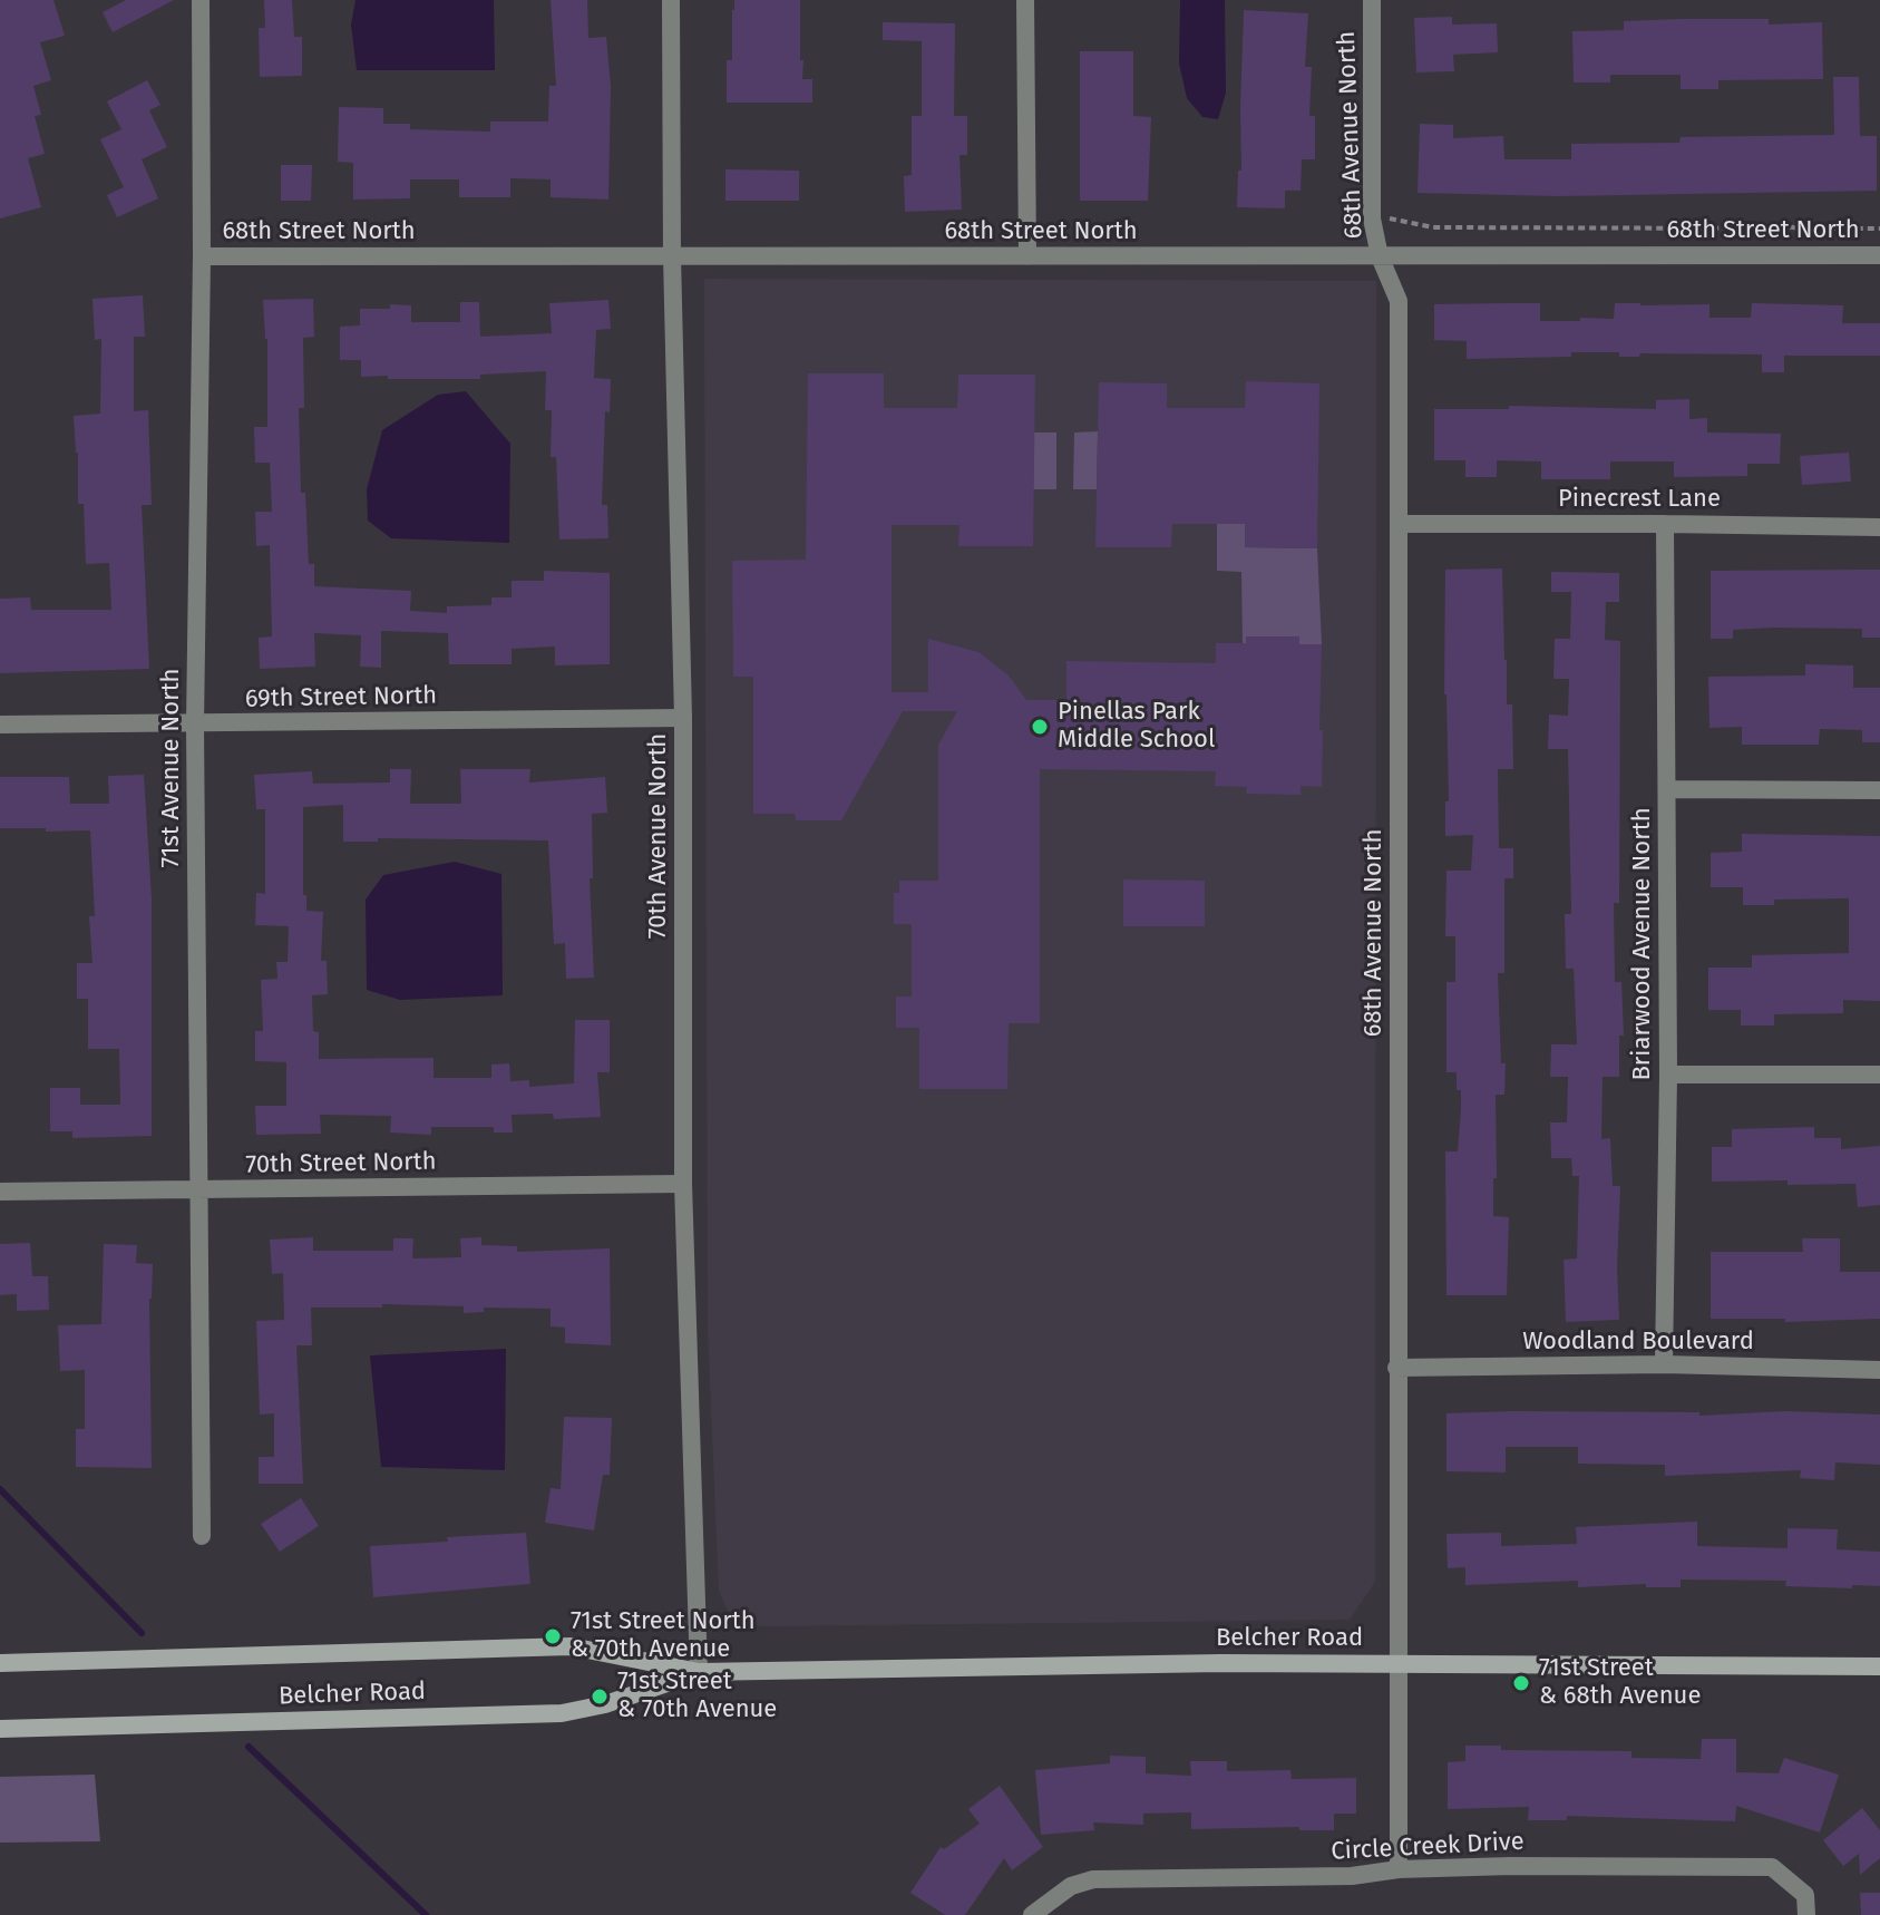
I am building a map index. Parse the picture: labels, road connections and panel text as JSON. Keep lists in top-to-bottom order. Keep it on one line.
{"streets":{"main road":["Belcher Road"],"street":["68th Avenue North","68th Street North","Pinecrest Lane","69th Street North","71st Avenue North","70th Avenue North","Briarwood Avenue North","70th Street North","Woodland Boulevard","Circle Creek Drive"]},"crossings":[["68th Avenue North","68th Street North"],["68th Avenue North","Pinecrest Lane"],["68th Avenue North","Woodland Boulevard"],["68th Avenue North","Belcher Road"],["68th Avenue North","Circle Creek Drive"],["68th Street North","71st Avenue North"],["68th Street North","70th Avenue North"],["Pinecrest Lane","Briarwood Avenue North"],["69th Street North","71st Avenue North"],["69th Street North","70th Avenue North"],["71st Avenue North","70th Street North"],["70th Avenue North","70th Street North"],["70th Avenue North","Belcher Road"],["Briarwood Avenue North","Woodland Boulevard"]],"places":["Pinellas Park Middle School","71st Street North & 70th Avenue","71st Street & 68th Avenue","71st Street & 70th Avenue"]}
